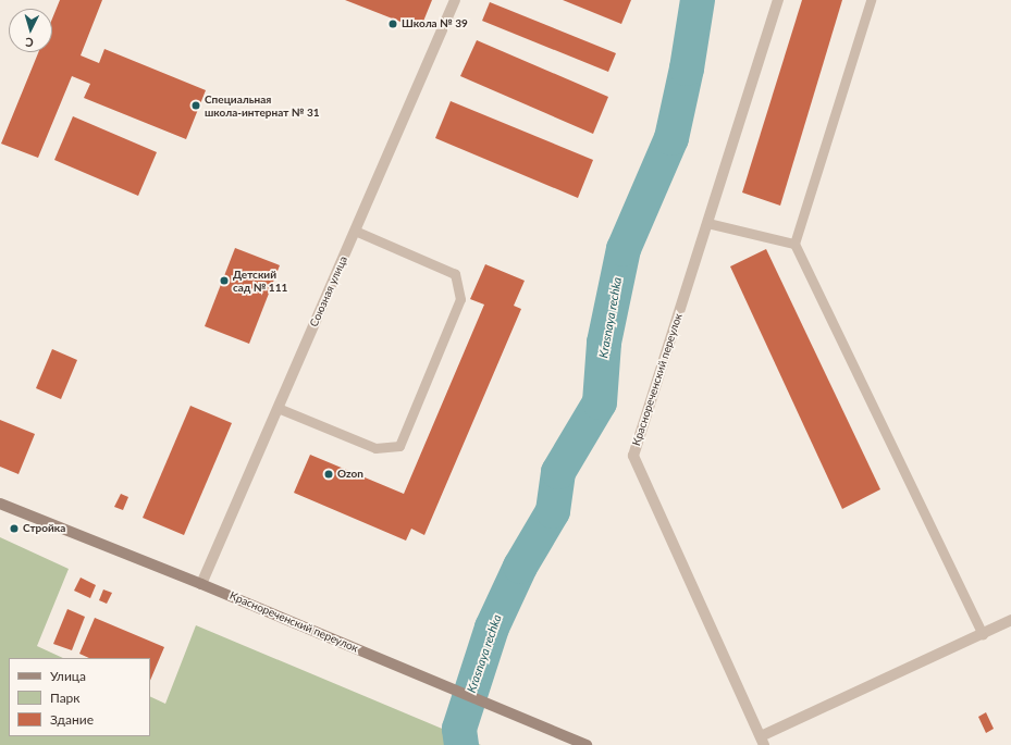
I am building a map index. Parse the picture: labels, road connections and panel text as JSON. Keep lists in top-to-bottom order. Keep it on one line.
{"streets":{"street":["Союзная улица","Краснореченский переулок"]},"crossings":[["Союзная улица","Краснореченский переулок"]],"water":["Krasnaya rechka"],"places":["Школа № 39","Специальная школа-интернат № 31","Детский сад № 111","Ozon","Стройка"],"legend":["Улица","Парк","Здание"],"north":"bottom"}
